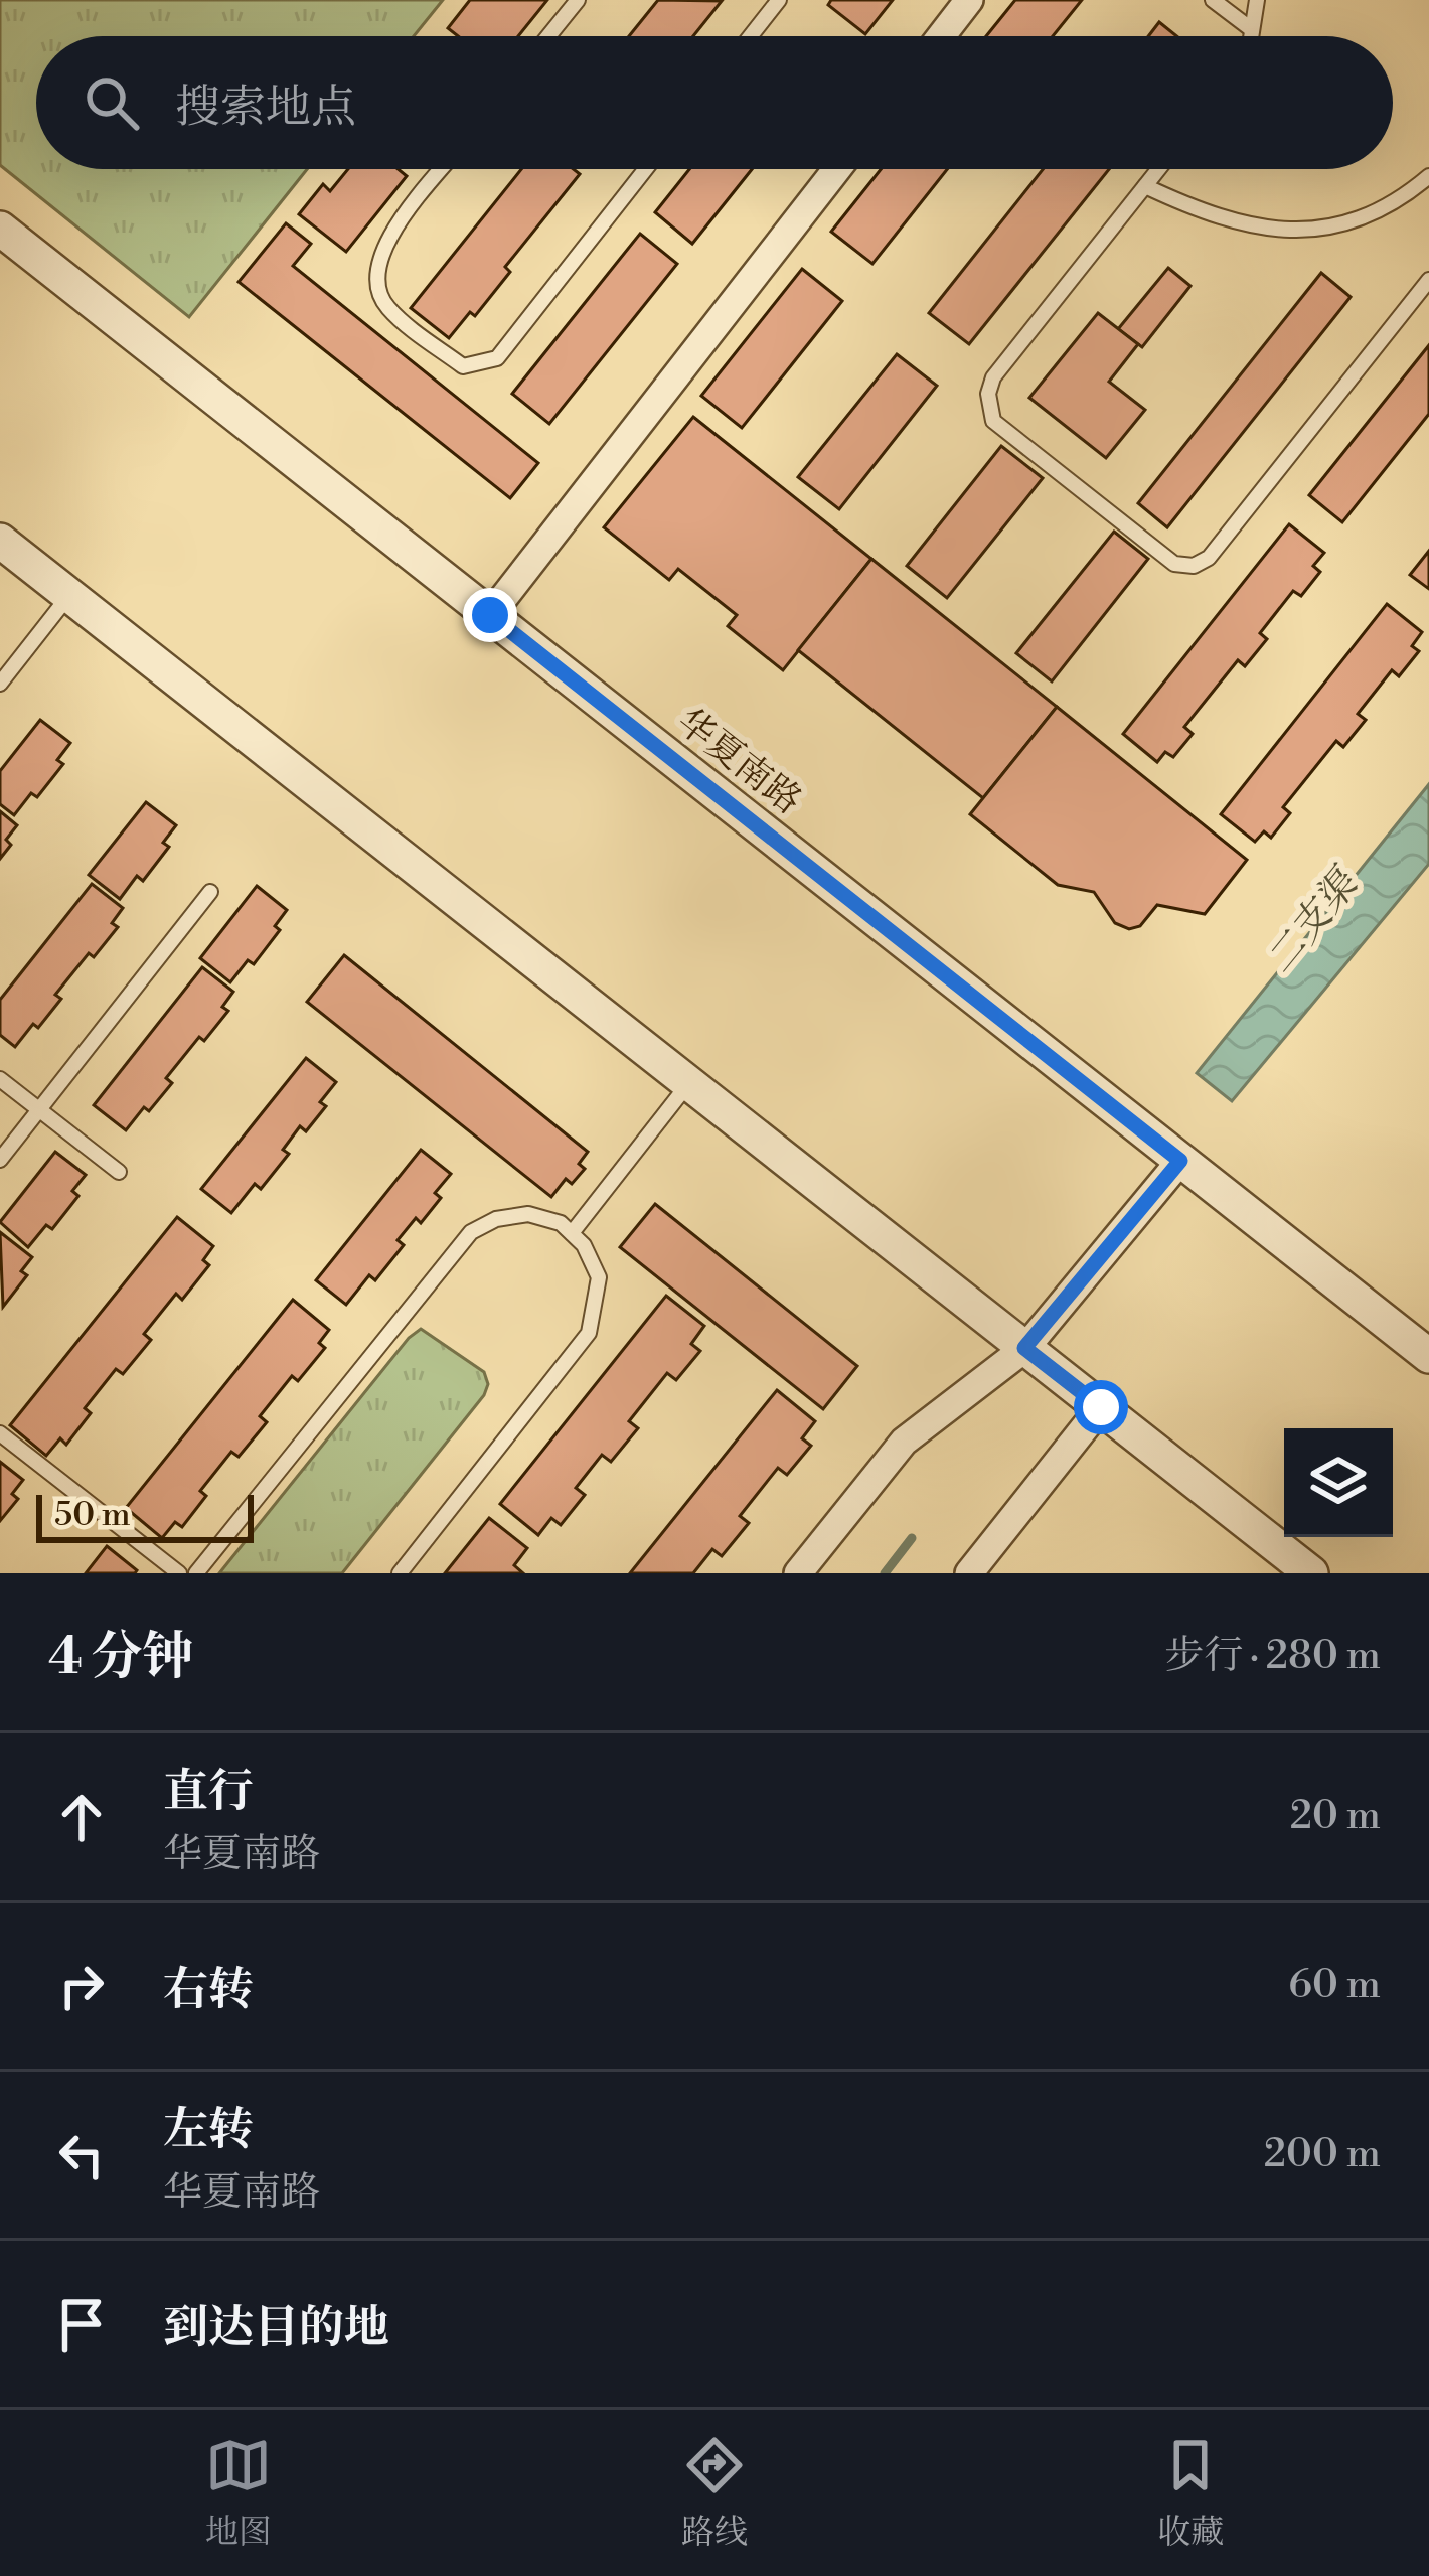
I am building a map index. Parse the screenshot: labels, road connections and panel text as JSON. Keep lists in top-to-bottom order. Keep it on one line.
{"streets":{"street":["华夏南路"]},"water":["二支渠"],"scale_bar":"50 m","page":{"search":"搜索地点","scale":"50 m","heading":["4 分钟","步行 · 280 m"],"list":[["直行","华夏南路","20 m"],["右转","60 m"],["左转","华夏南路","200 m"],"到达目的地"],"nav":["地图","路线","收藏"]}}
